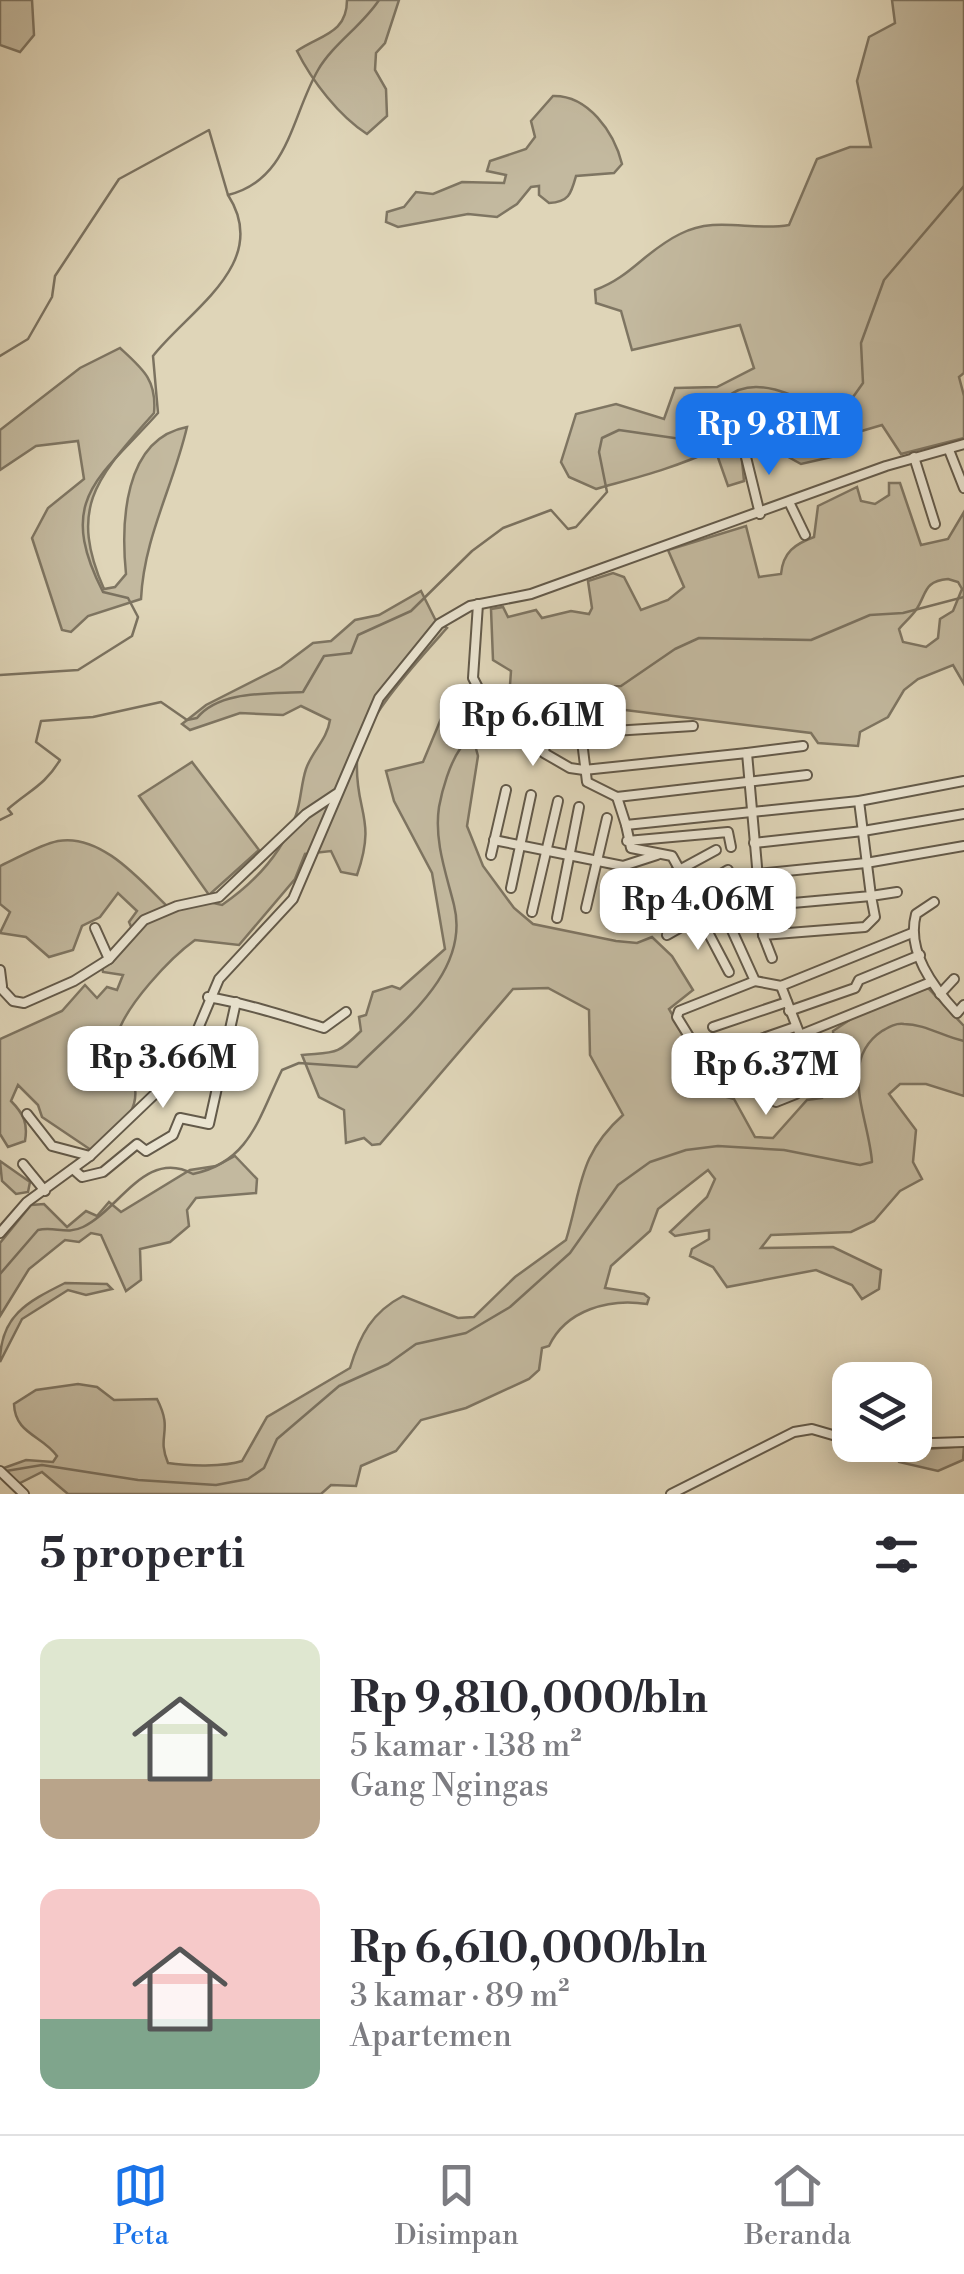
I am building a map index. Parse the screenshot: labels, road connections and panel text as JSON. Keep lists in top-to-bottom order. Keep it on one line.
{"page":{"price":["Rp 9.81M","Rp 6.61M","Rp 4.06M","Rp 3.66M","Rp 6.37M"],"heading":"5 properti","list":[{"name":"Rp 9,810,000/bln","note":"5 kamar · 138 m² · Gang Ngingas"},{"name":"Rp 6,610,000/bln","note":"3 kamar · 89 m² · Apartemen"}],"tabs":["Peta","Disimpan","Beranda"]}}
